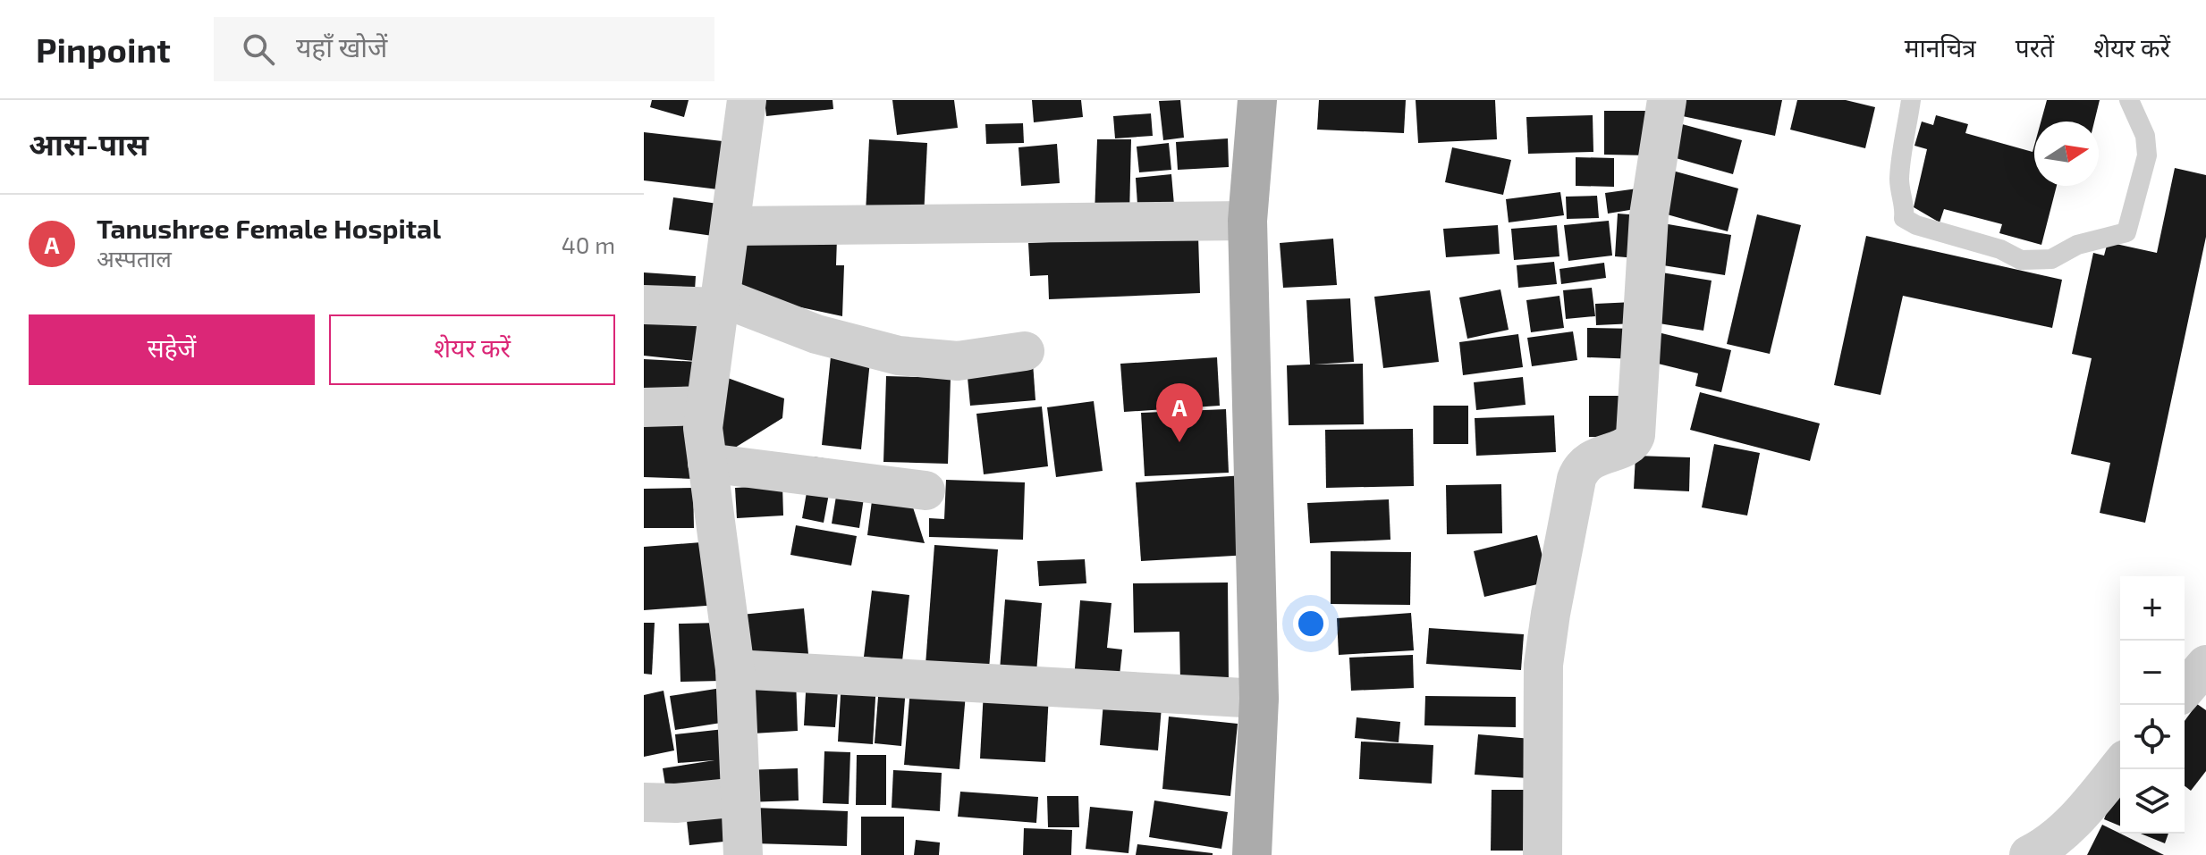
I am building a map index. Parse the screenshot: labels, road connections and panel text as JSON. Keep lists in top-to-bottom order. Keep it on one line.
{"north":"right","page":{"header":"Pinpoint","search":"यहाँ खोजें","nav":["मानचित्र","परतें","शेयर करें"],"heading":"आस-पास","list":[{"mark":"A","name":"Tanushree Female Hospital","note":"अस्पताल","value":"40 m"}],"buttons":["सहेजें","शेयर करें"],"pins":"A","map_buttons":["+","−"]}}
